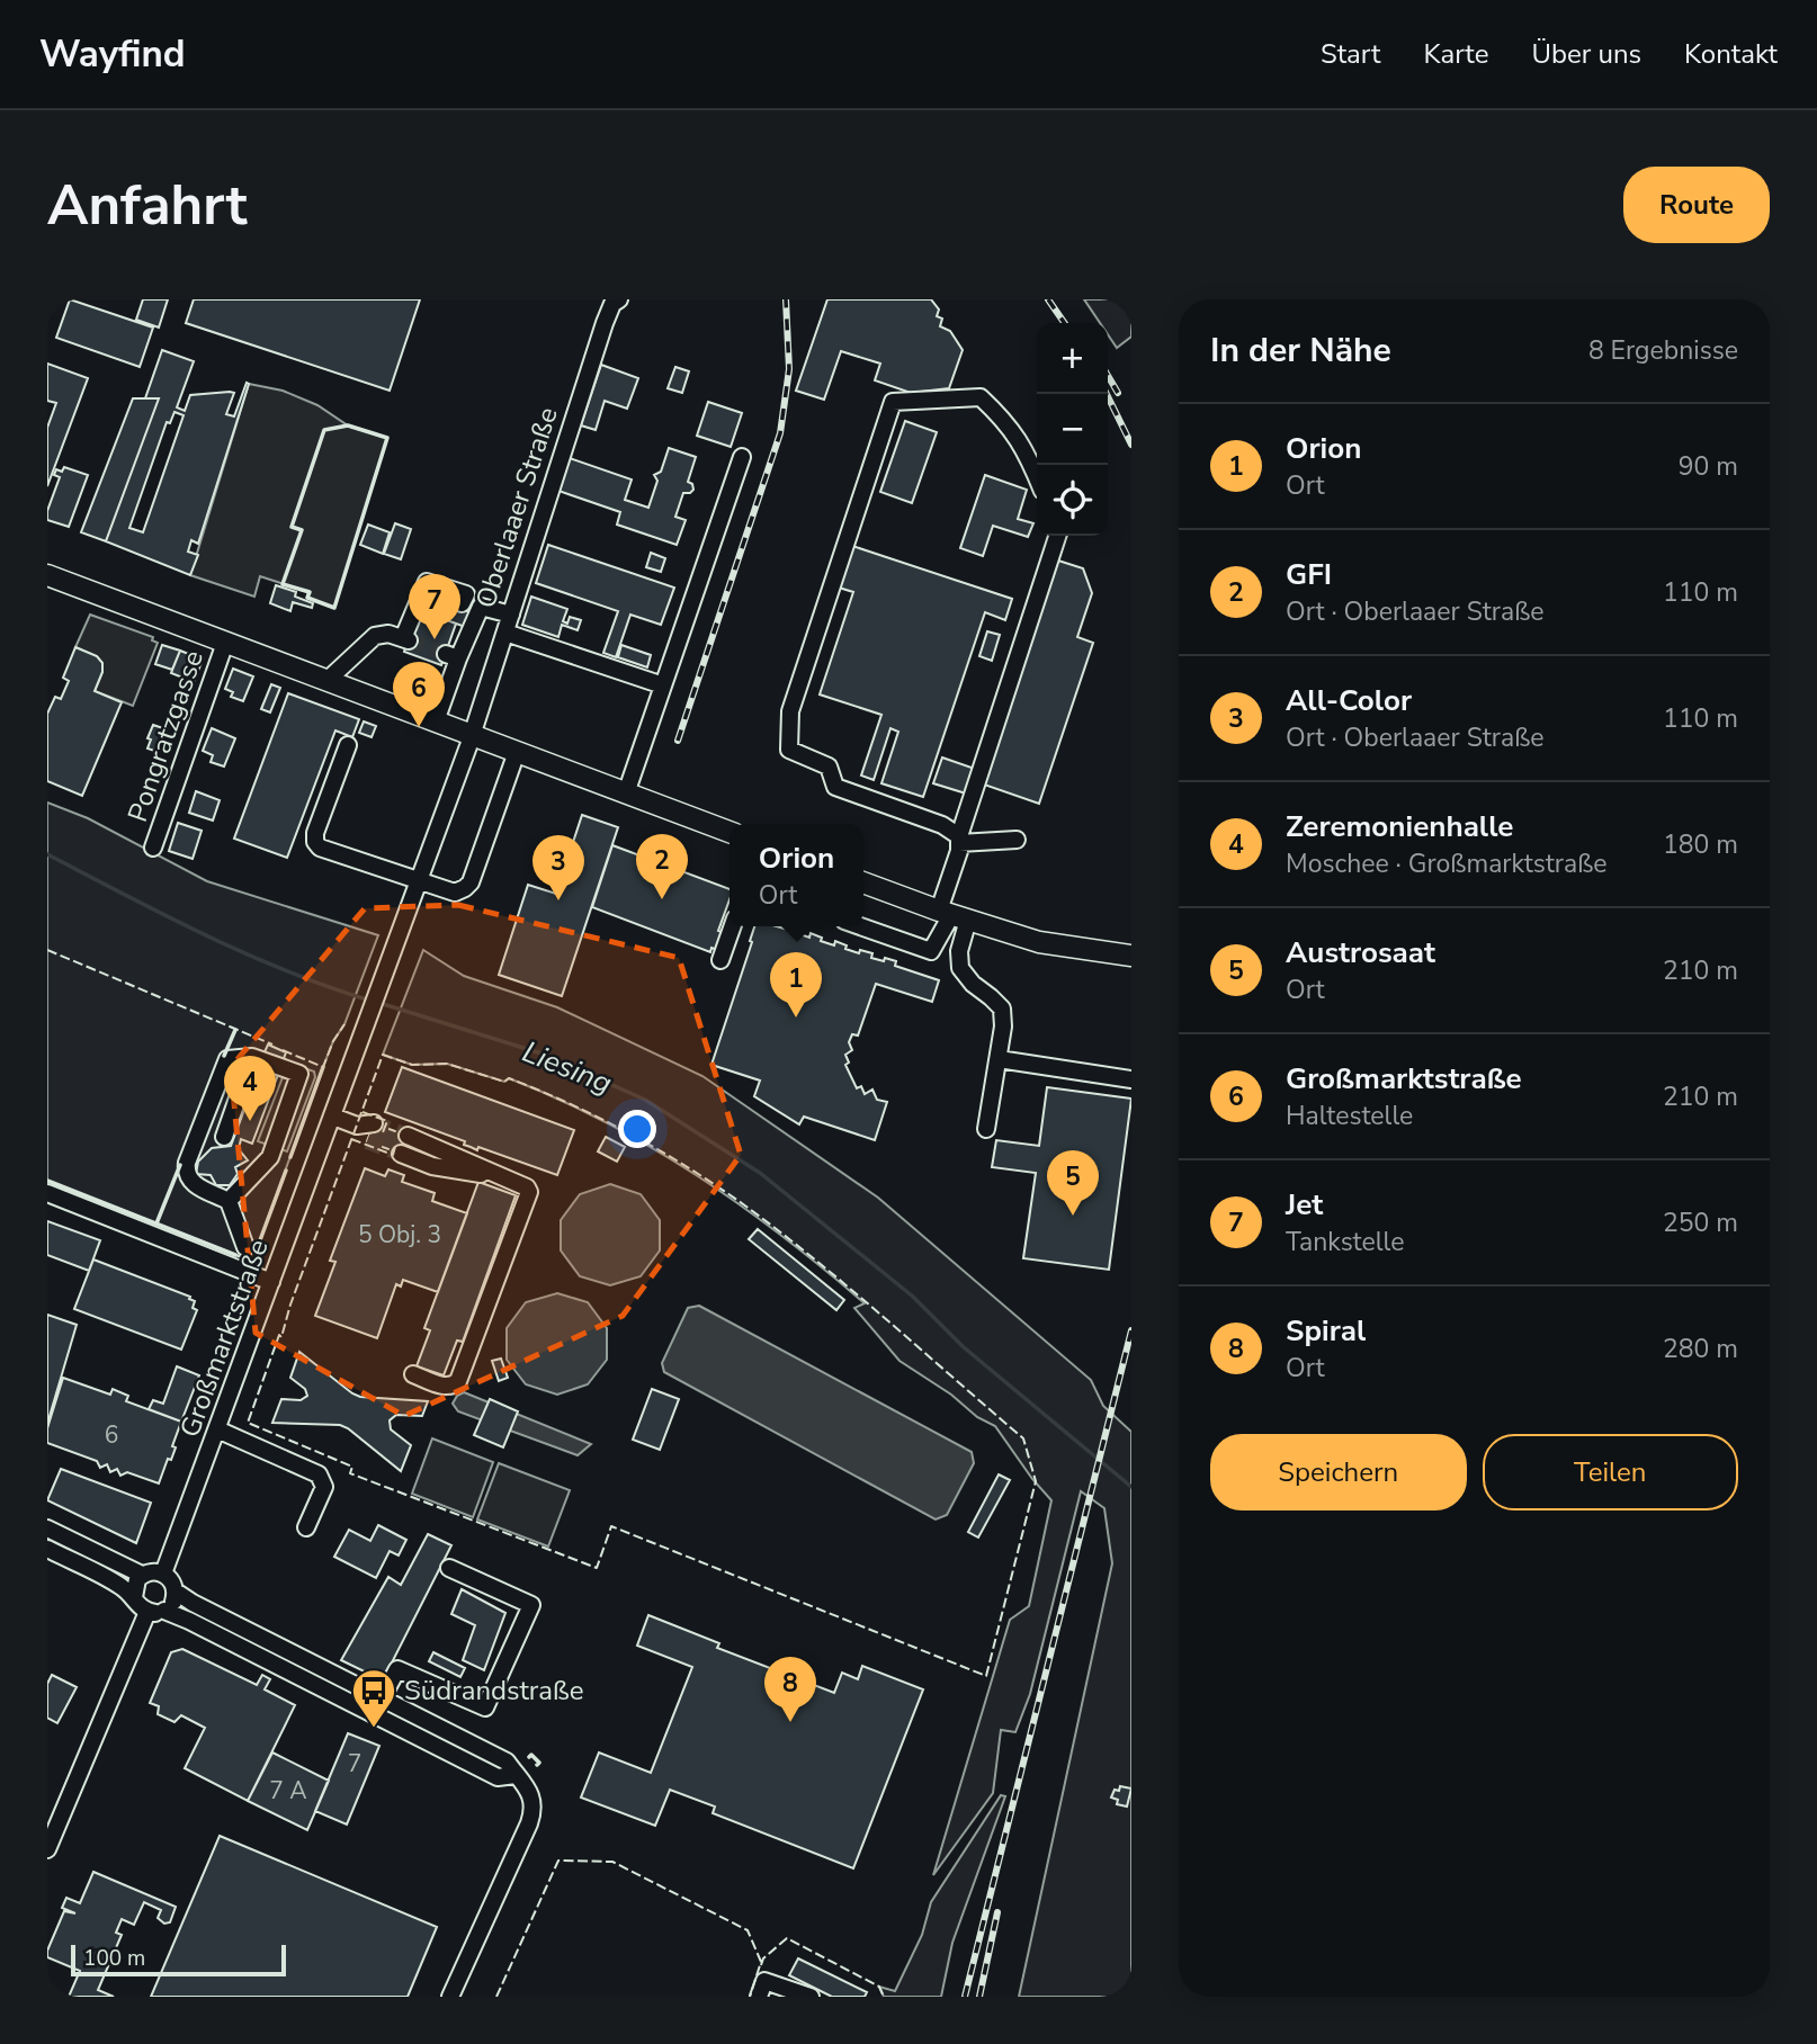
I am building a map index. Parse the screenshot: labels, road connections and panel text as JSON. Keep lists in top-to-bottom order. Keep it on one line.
{"streets":{"street":["Oberlaaer Straße","Pongratzgasse","Großmarktstraße"]},"water":["Liesing"],"places":{"bus stop":["Südrandstraße"]},"house_numbers":["5 Obj. 3","6","7","7 A"],"scale_bar":"100 m","page":{"header":"Wayfind","nav":["Start","Karte","Über uns","Kontakt"],"buttons":["Route",["Speichern","Teilen"]],"title":"Anfahrt","heading":["In der Nähe","8 Ergebnisse"],"map_buttons":["+","−"],"list":[{"mark":"1","name":"Orion","note":"Ort","value":"90 m"},{"mark":"2","name":"GFI","note":"Ort · Oberlaaer Straße","value":"110 m"},{"mark":"3","name":"All-Color","note":"Ort · Oberlaaer Straße","value":"110 m"},{"mark":"4","name":"Zeremonienhalle","note":"Moschee · Großmarktstraße","value":"180 m"},{"mark":"5","name":"Austrosaat","note":"Ort","value":"210 m"},{"mark":"6","name":"Großmarktstraße","note":"Haltestelle","value":"210 m"},{"mark":"7","name":"Jet","note":"Tankstelle","value":"250 m"},{"mark":"8","name":"Spiral","note":"Ort","value":"280 m"}],"pins":["7","6","2","3","1","4","5","8"],"popup":["Orion","Ort"],"scale":"100 m"}}
